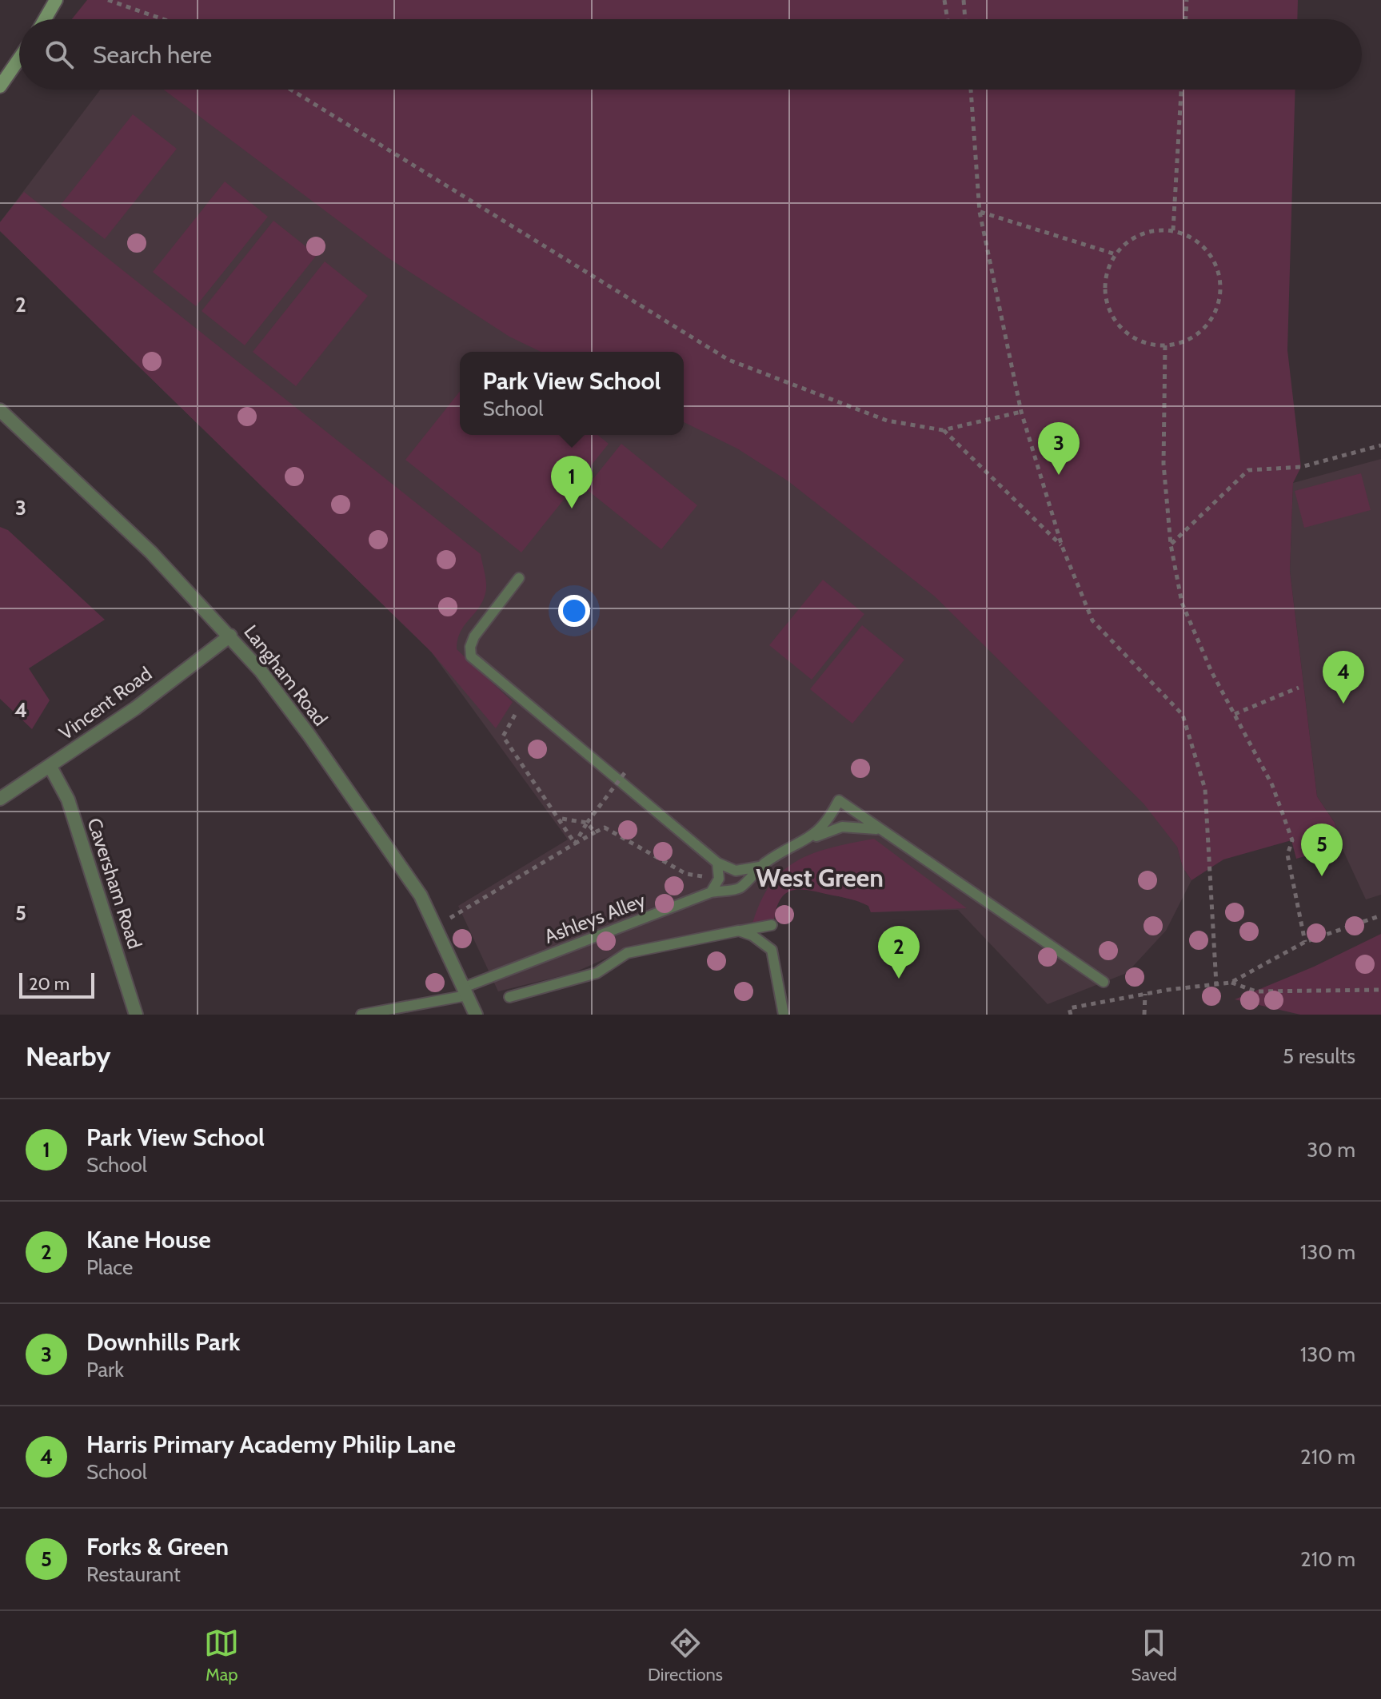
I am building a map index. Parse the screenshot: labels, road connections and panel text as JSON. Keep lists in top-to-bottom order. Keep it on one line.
{"streets":{"street":["Langham Road","Vincent Road","Caversham Road"],"lane":["Ashleys Alley"]},"crossings":[["Langham Road","Vincent Road"],["Langham Road","Ashleys Alley"],["Vincent Road","Caversham Road"]],"districts":["West Green"],"scale_bar":"20 m","page":{"search":"Search here","popup":["Park View School","School"],"pins":["3","1","4","5","2"],"scale":"20 m","heading":["Nearby","5 results"],"list":[{"mark":"1","name":"Park View School","note":"School","value":"30 m"},{"mark":"2","name":"Kane House","note":"Place","value":"130 m"},{"mark":"3","name":"Downhills Park","note":"Park","value":"130 m"},{"mark":"4","name":"Harris Primary Academy Philip Lane","note":"School","value":"210 m"},{"mark":"5","name":"Forks & Green","note":"Restaurant","value":"210 m"}],"nav":["Map","Directions","Saved"]},"grid":{"rows":["2","3","4","5"]}}
